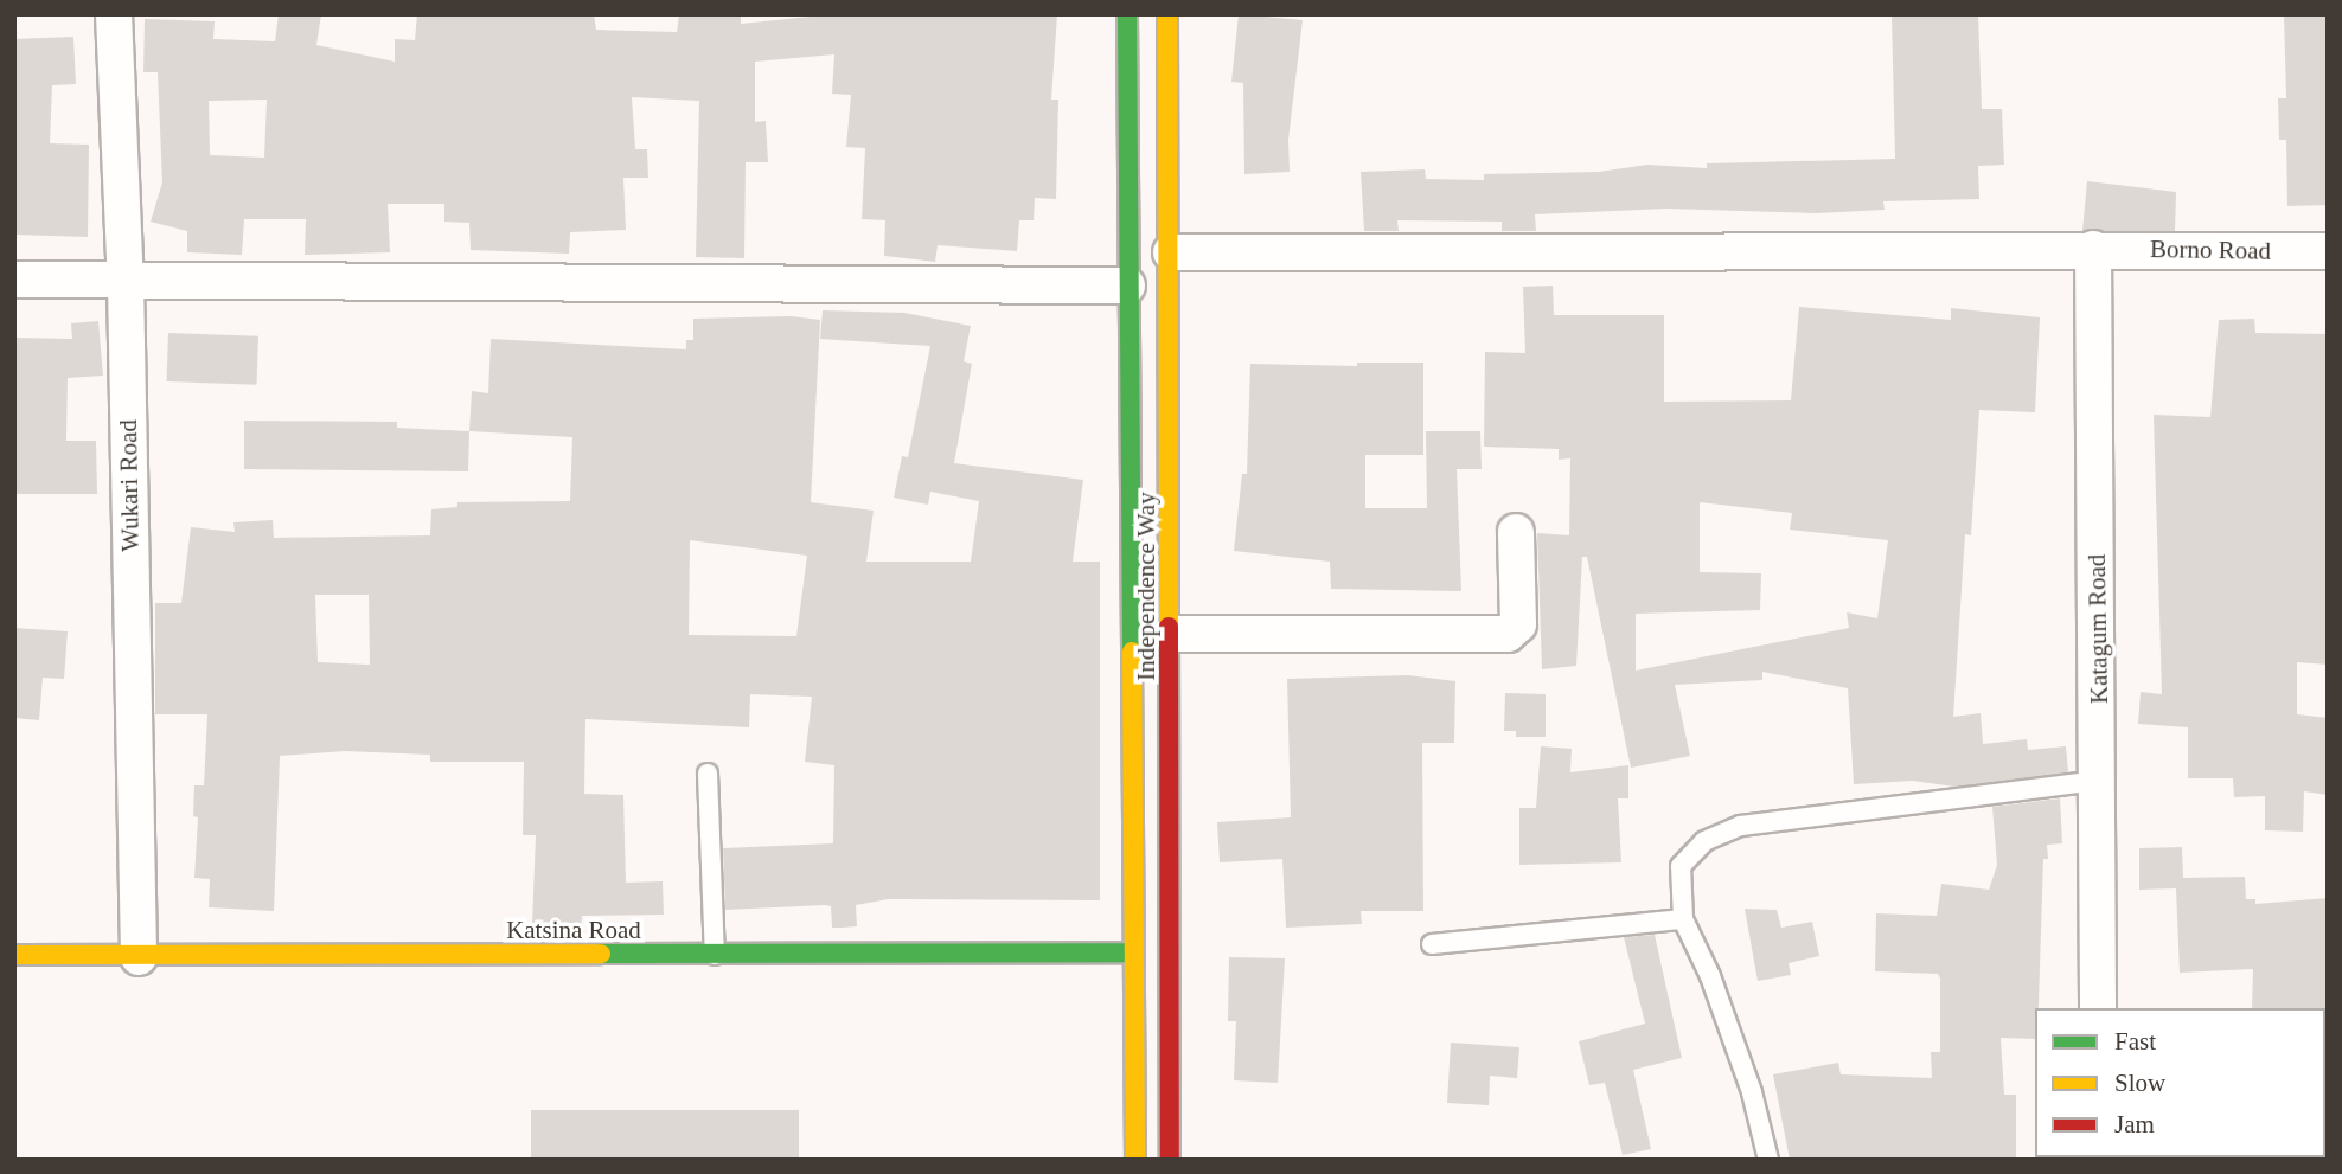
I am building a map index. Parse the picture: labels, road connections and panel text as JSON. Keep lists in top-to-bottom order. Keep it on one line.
{"streets":{"main road":["Independence Way","Katsina Road"],"street":["Borno Road","Wukari Road","Katagum Road"]},"crossings":[["Borno Road","Independence Way"],["Borno Road","Katagum Road"],["Wukari Road","Katsina Road"],["Independence Way","Katsina Road"]],"legend":["Fast","Slow","Jam"]}
